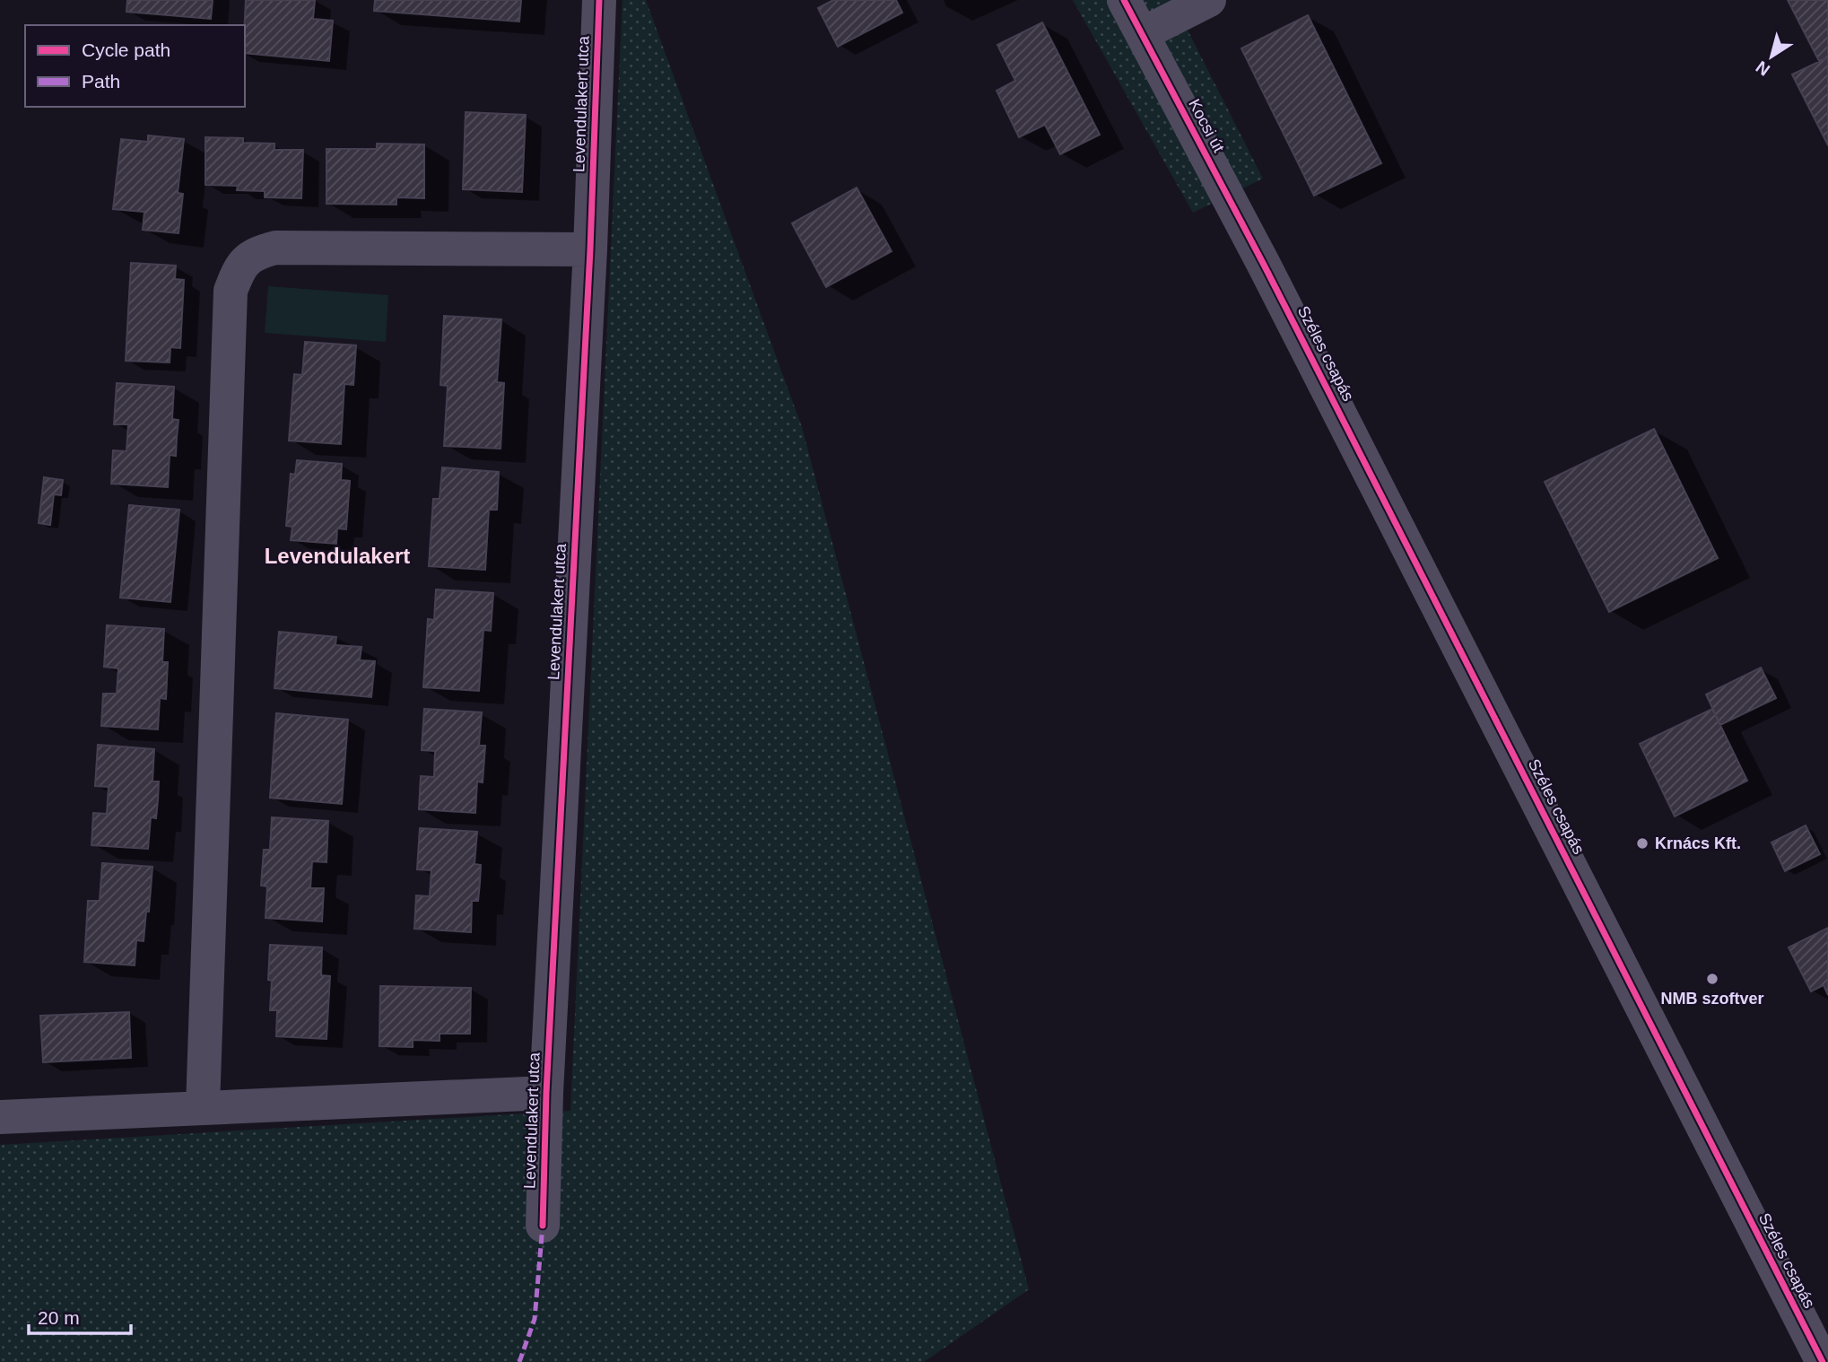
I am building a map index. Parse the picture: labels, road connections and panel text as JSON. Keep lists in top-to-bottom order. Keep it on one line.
{"streets":{"street":["Levendulakert utca","Kocsi út","Széles csapás"]},"crossings":[["Kocsi út","Széles csapás"]],"districts":["Levendulakert"],"places":["Krnács Kft.","NMB szoftver"],"legend":["Cycle path","Path"],"scale_bar":"20 m","north":"bottom left"}
